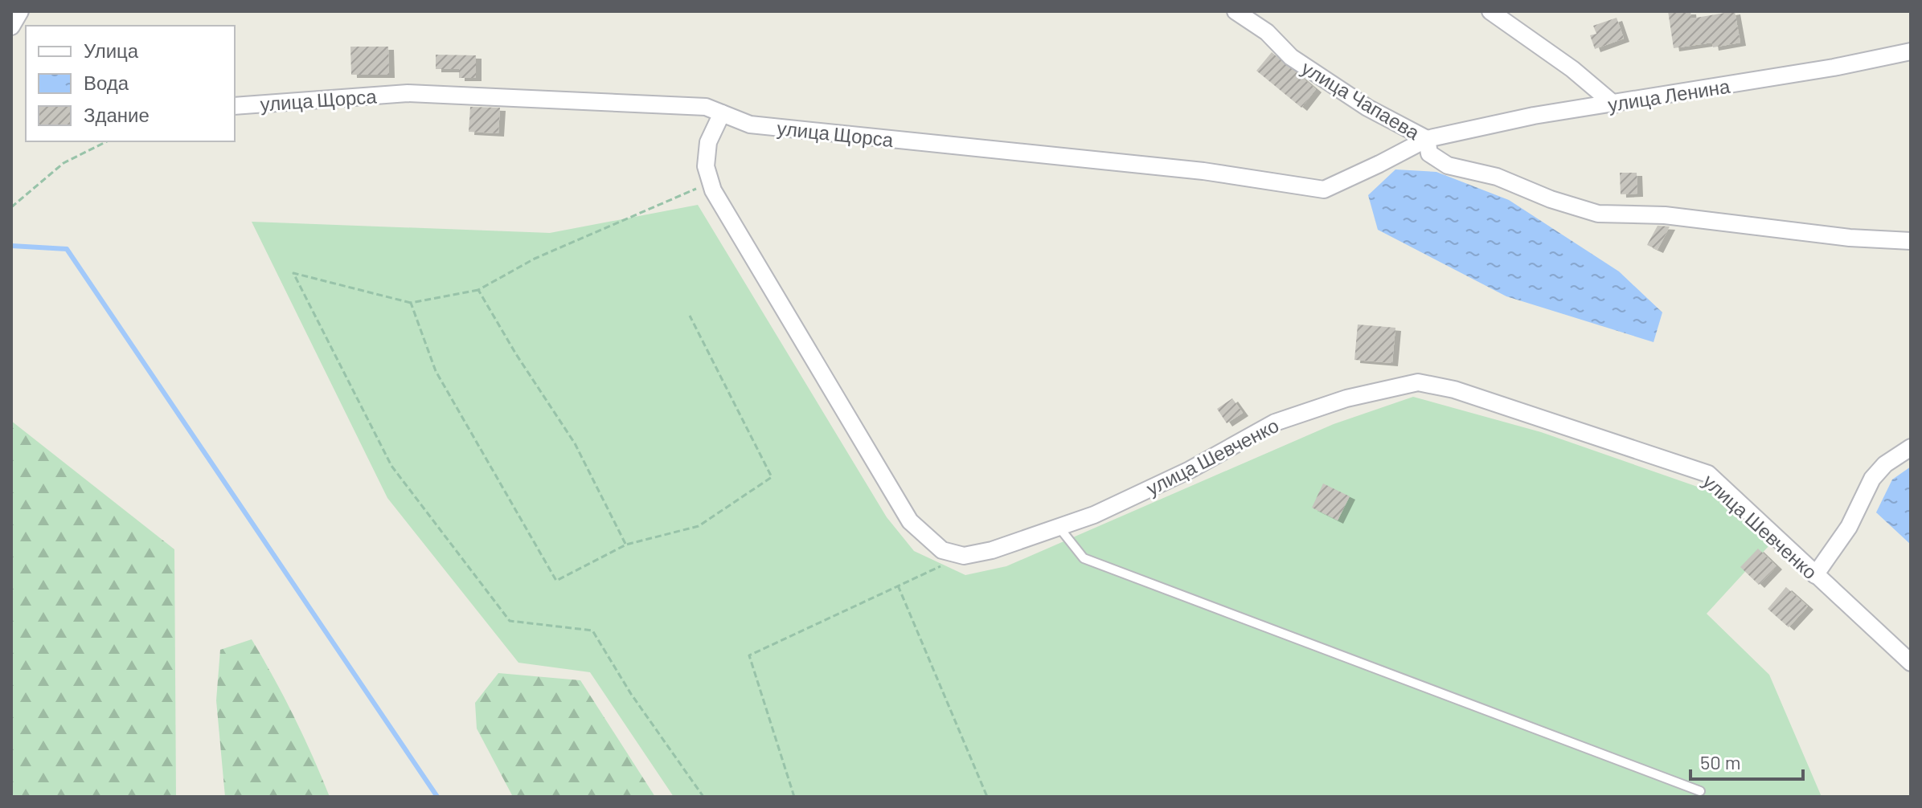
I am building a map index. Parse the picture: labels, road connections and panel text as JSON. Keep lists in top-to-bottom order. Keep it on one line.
{"streets":{"street":["улица Ленина","улица Щорса","улица Чапаева","улица Шевченко"]},"crossings":[["улица Ленина","улица Щорса"],["улица Ленина","улица Чапаева"],["улица Щорса","улица Чапаева"]],"legend":["Улица","Вода","Здание"],"scale_bar":"50 m"}
